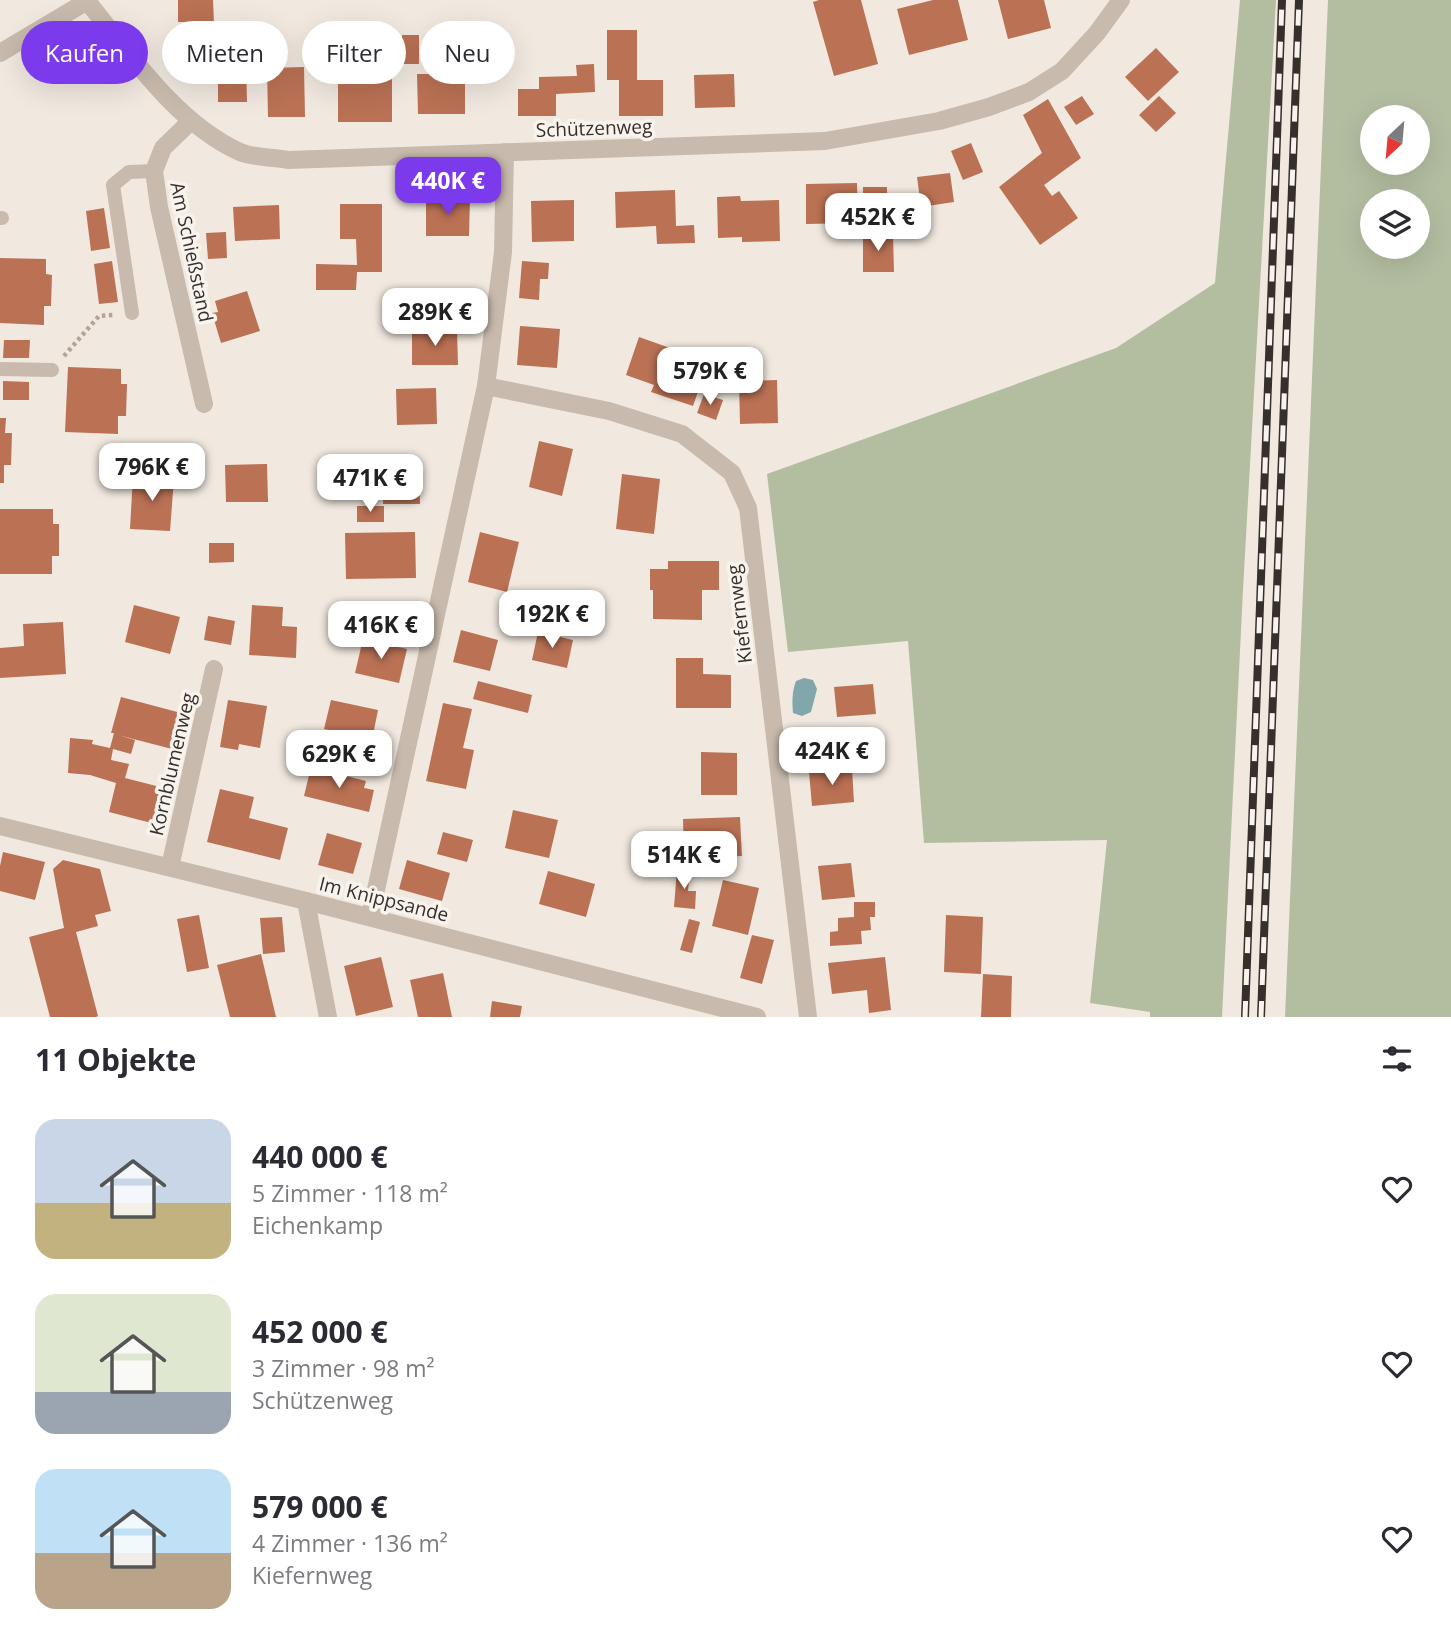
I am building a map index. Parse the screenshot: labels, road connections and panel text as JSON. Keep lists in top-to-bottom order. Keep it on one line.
{"streets":{"street":["Schützenweg","Am Schießstand","Kiefernweg","Kornblumenweg","Im Knippsande"]},"crossings":[["Schützenweg","Am Schießstand"],["Kornblumenweg","Im Knippsande"]],"north":"bottom left","page":{"chip":["Kaufen","Mieten","Filter","Neu"],"price":["440K €","452K €","289K €","579K €","796K €","471K €","192K €","416K €","424K €","629K €","514K €"],"heading":"11 Objekte","list":[{"name":"440 000 €","note":"5 Zimmer · 118 m² · Eichenkamp"},{"name":"452 000 €","note":"3 Zimmer · 98 m² · Schützenweg"},{"name":"579 000 €","note":"4 Zimmer · 136 m² · Kiefernweg"}]}}
